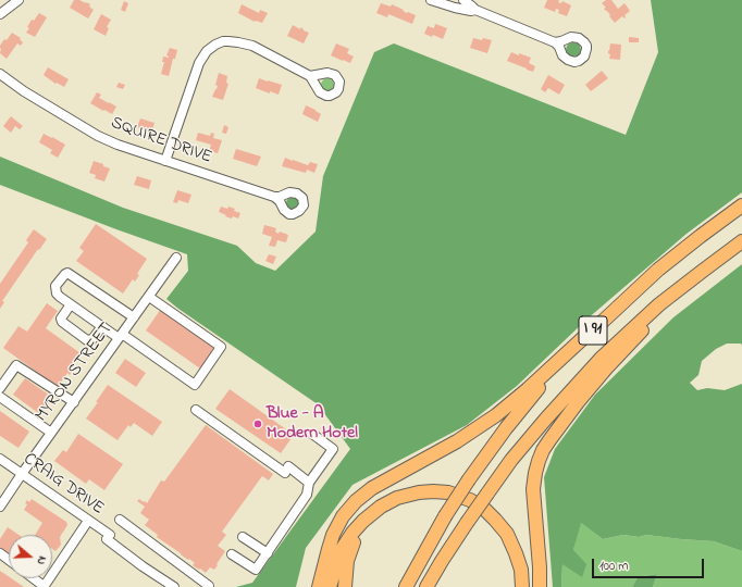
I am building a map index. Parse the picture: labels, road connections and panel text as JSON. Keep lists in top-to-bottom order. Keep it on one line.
{"streets":{"highway":["I 91"],"street":["SQUIRE DRIVE","MYRON STREET","CRAIG DRIVE"]},"crossings":[["MYRON STREET","CRAIG DRIVE"]],"places":["Blue - A Modern Hotel"],"scale_bar":"100 m","north":"right"}
